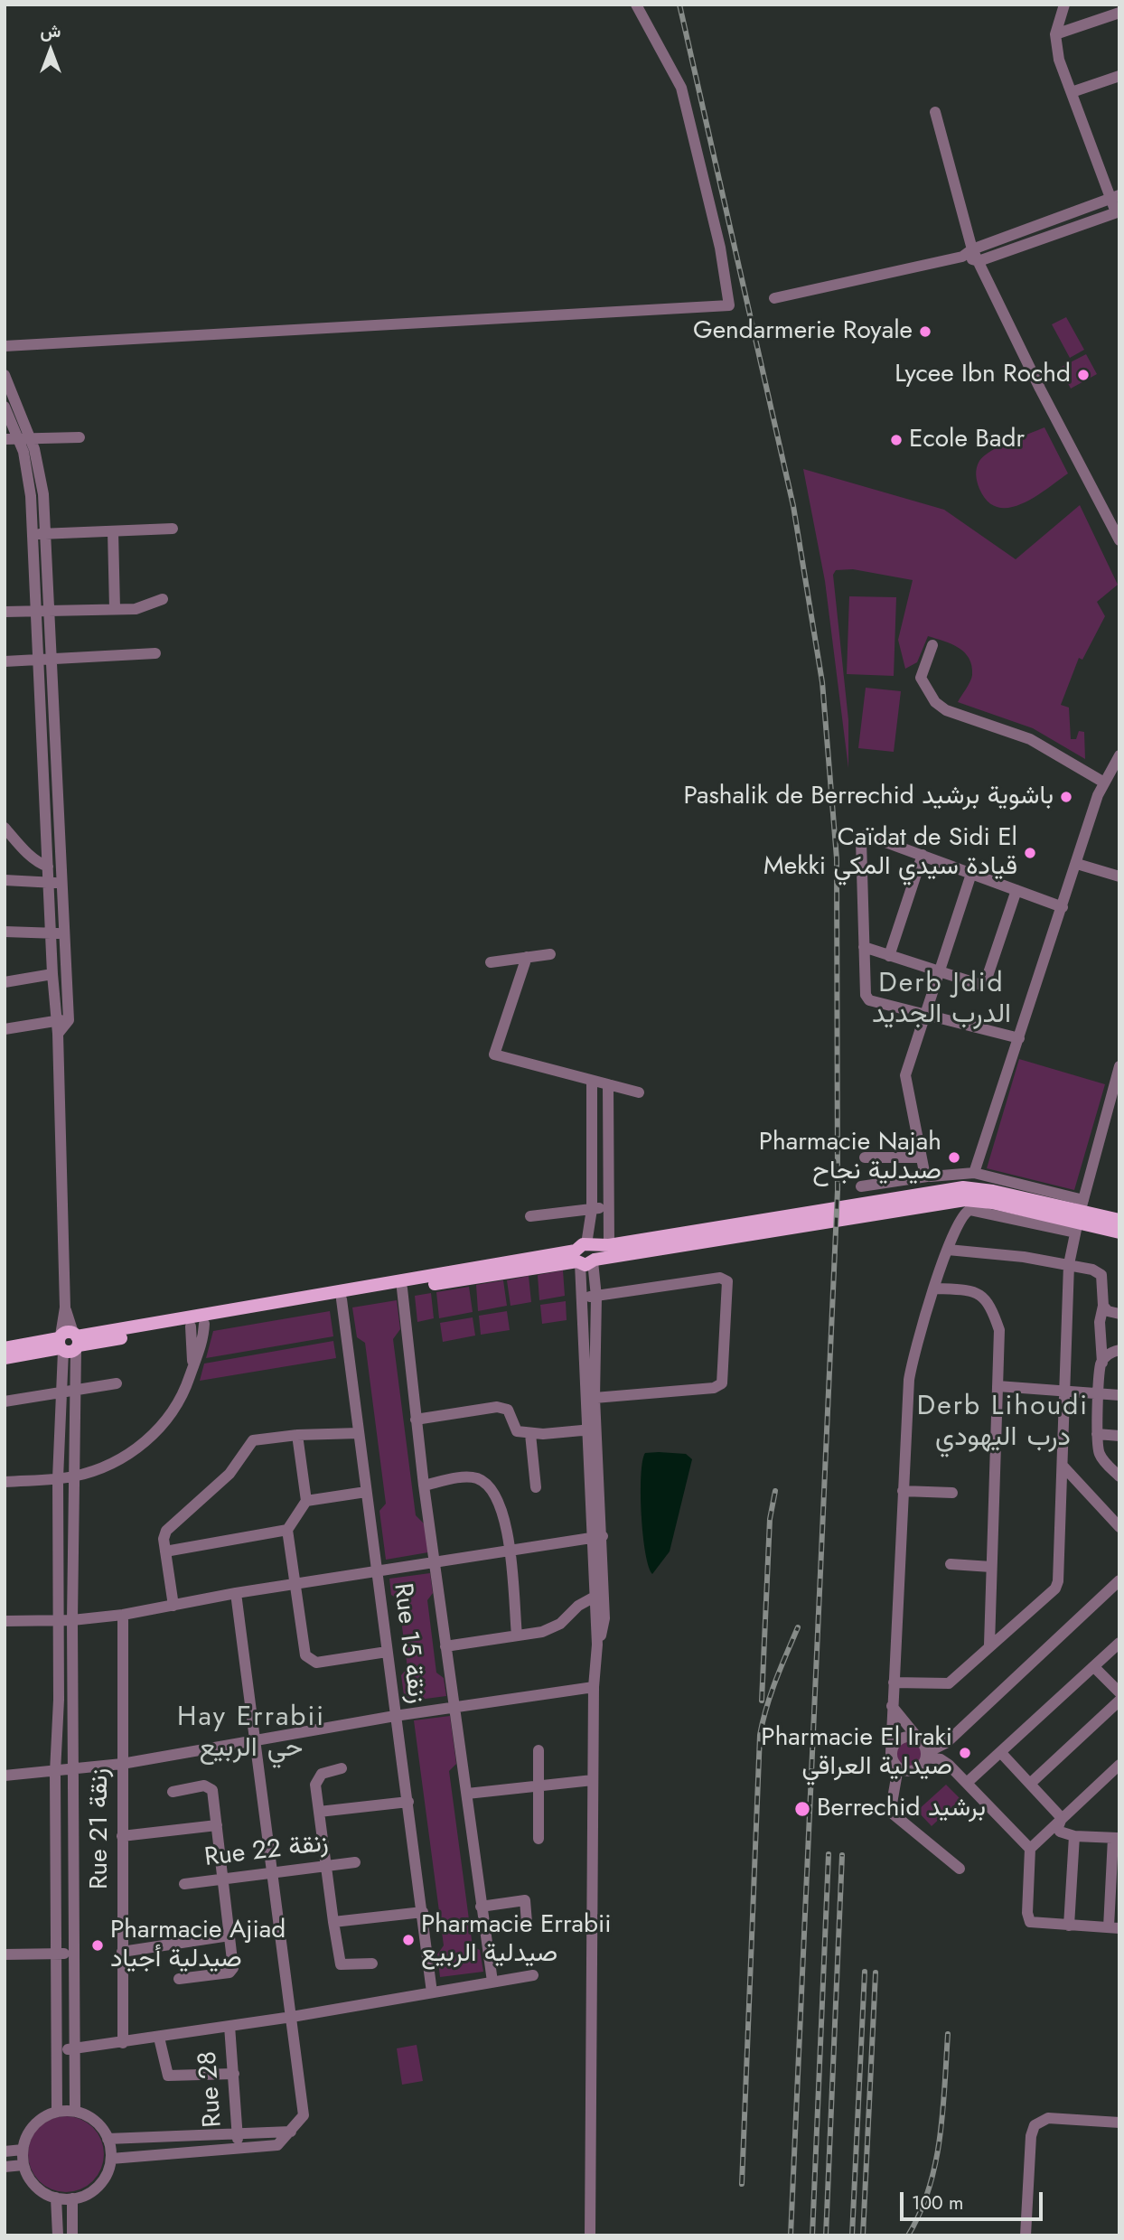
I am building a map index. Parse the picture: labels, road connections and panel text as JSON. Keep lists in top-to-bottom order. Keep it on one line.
{"streets":{"street":["Rue 15 زنقة","Rue 21 زنقة","Rue 22 زنقة","Rue 28"]},"crossings":[["Rue 21 زنقة","Rue 22 زنقة"]],"districts":["Derb Jdid الدرب الجديد","Derb Lihoudi درب اليهودي","Hay Errabii حي الربيع"],"places":["Gendarmerie Royale","Lycee Ibn Rochd","Ecole Badr","Pashalik de Berrechid باشوية برشيد","Caïdat de Sidi El Mekki قيادة سيدي المكي","Pharmacie Najah صيدلية نجاح","Pharmacie El Iraki صيدلية العراقي","Berrechid برشيد","Pharmacie Errabii صيدلية الربيع","Pharmacie Ajiad صيدلية أجياد"],"scale_bar":"100 m","north":"top"}
